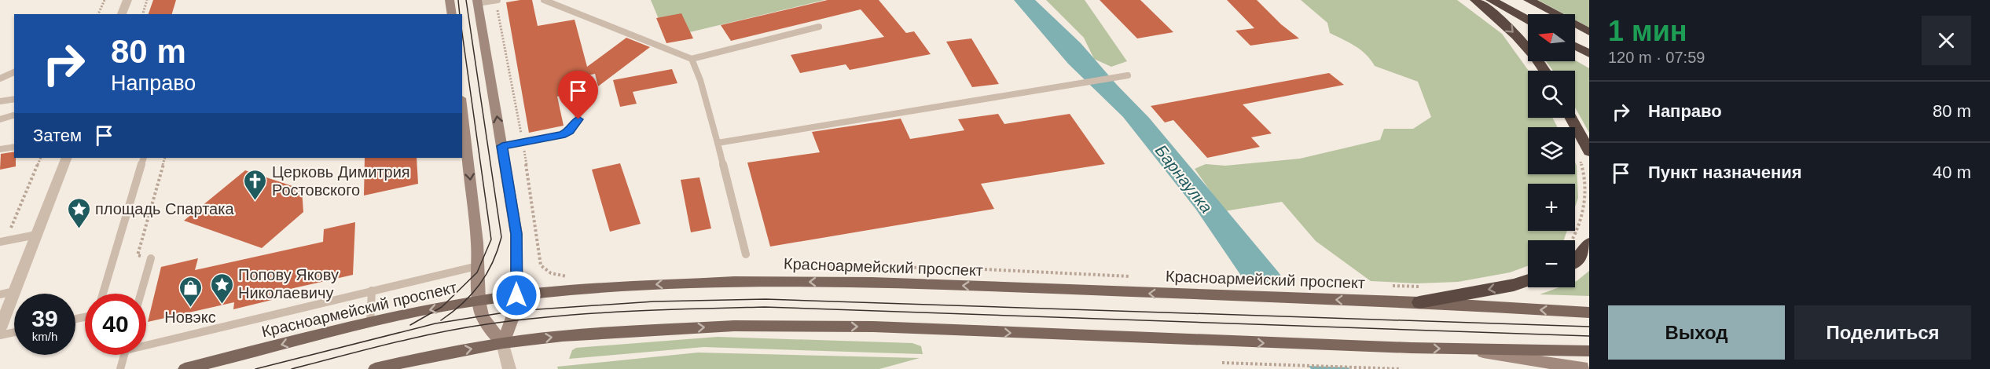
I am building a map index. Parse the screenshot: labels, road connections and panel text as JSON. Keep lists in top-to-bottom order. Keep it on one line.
{"streets":{"main road":["Красноармейский проспект"]},"water":["Барнаулка"],"places":{"church":["Церковь Димитрия Ростовского"],"place":["площадь Спартака","Попову Якову Николаевичу"],"shop":["Новэкс"]},"north":"left","page":{"heading":["1 мин","120 m · 07:59"],"map_buttons":["+","−"],"turn":["80 m","Направо"],"list":[{"name":"Направо","value":"80 m"},{"name":"Пункт назначения","value":"40 m"}],"then":"Затем","speed":"39 km/h","limit":"40","buttons":["Выход","Поделиться"]}}
